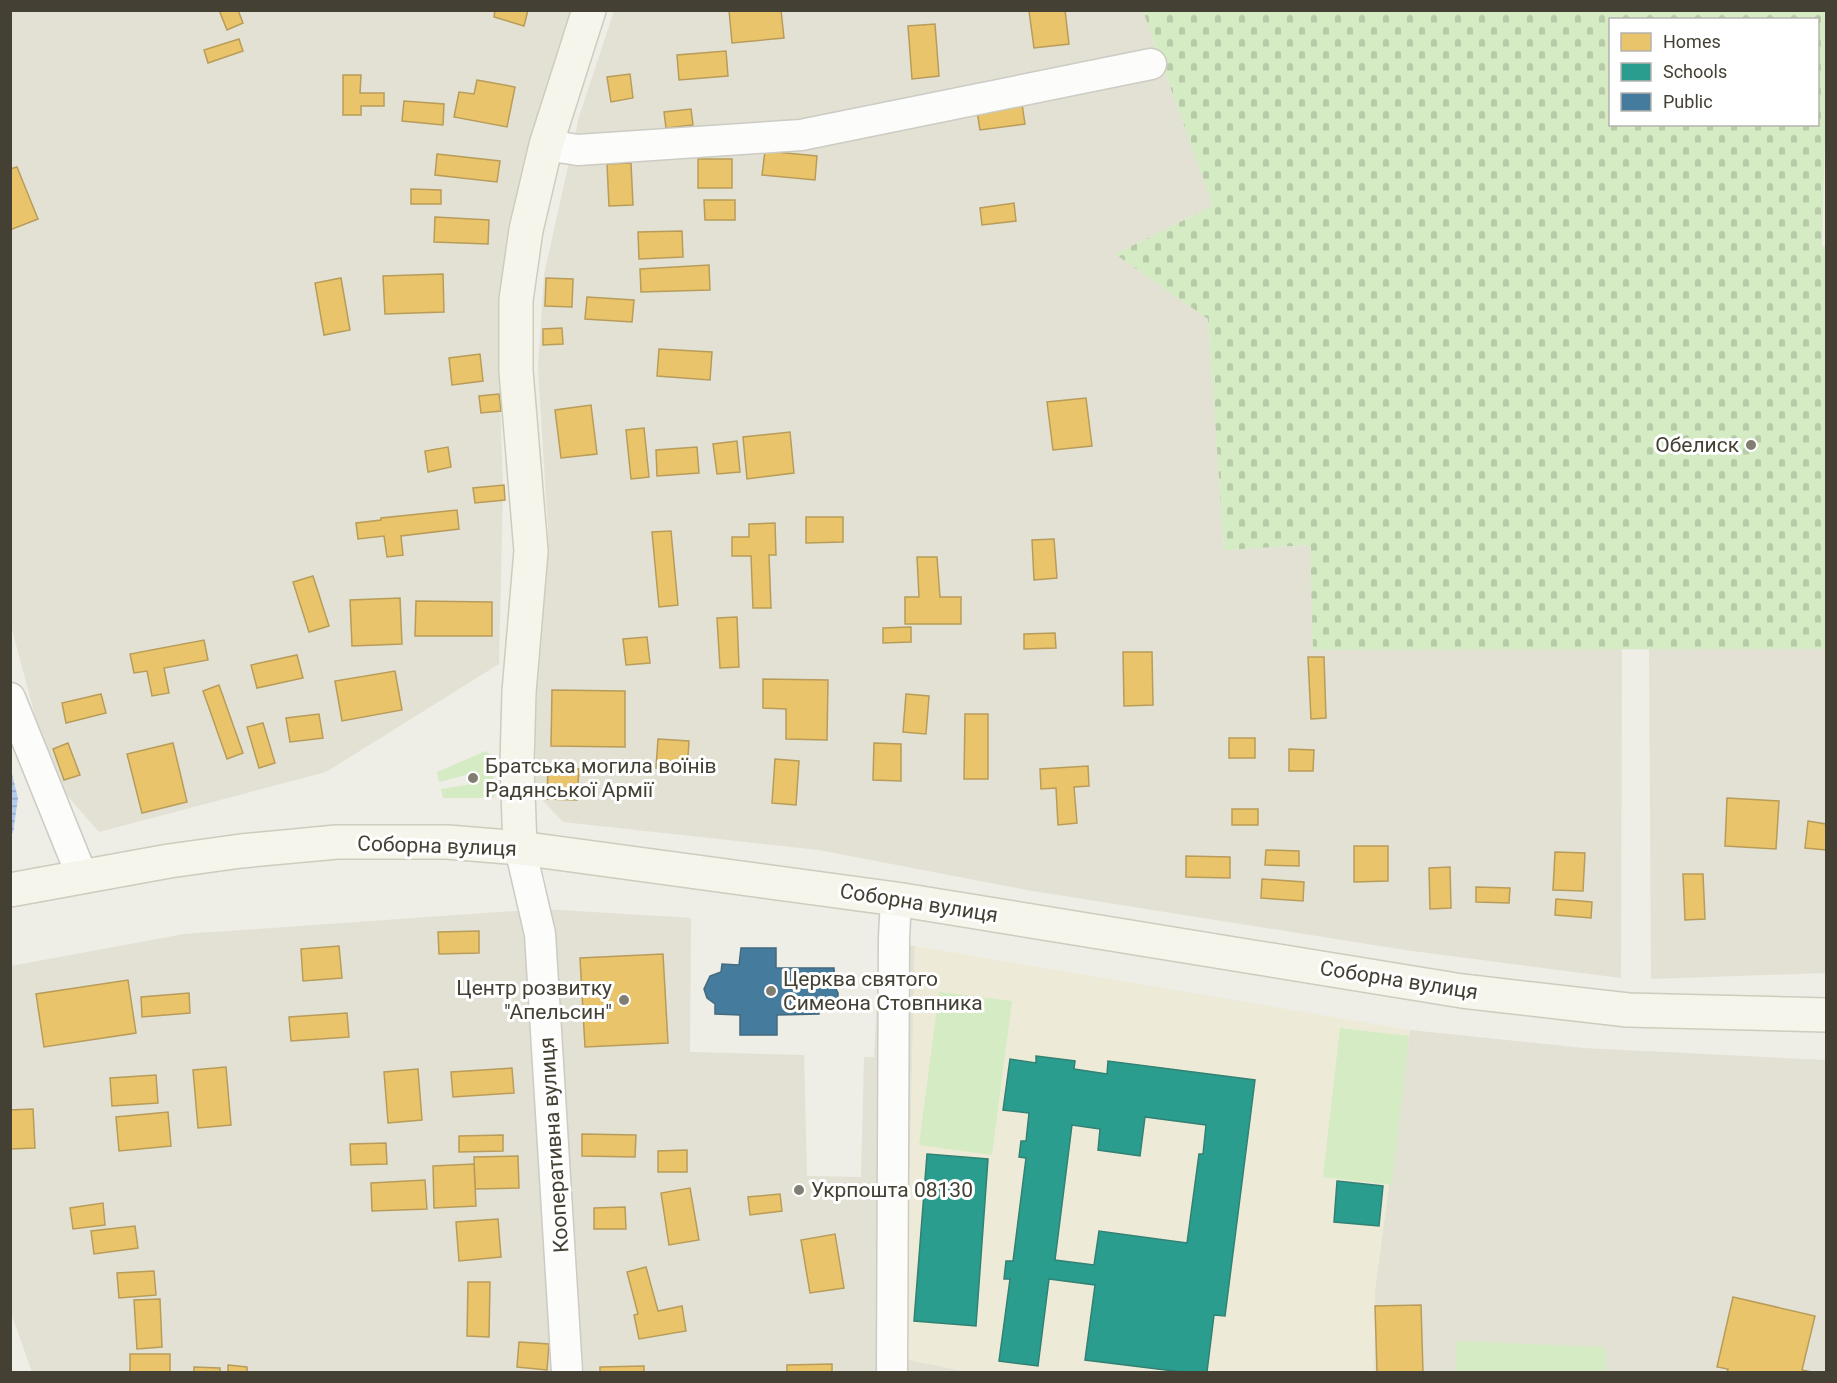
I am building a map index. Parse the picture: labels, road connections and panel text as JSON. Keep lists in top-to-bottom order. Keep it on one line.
{"streets":{"main road":["Соборна вулиця"],"street":["Кооперативна вулиця"]},"crossings":[["Соборна вулиця","Кооперативна вулиця"]],"places":["Обелиск","Братська могила воїнів Радянської Армії","Церква святого Симеона Стовпника","Центр розвитку \"Апельсин\"","Укрпошта 08130"],"legend":["Homes","Schools","Public"]}
